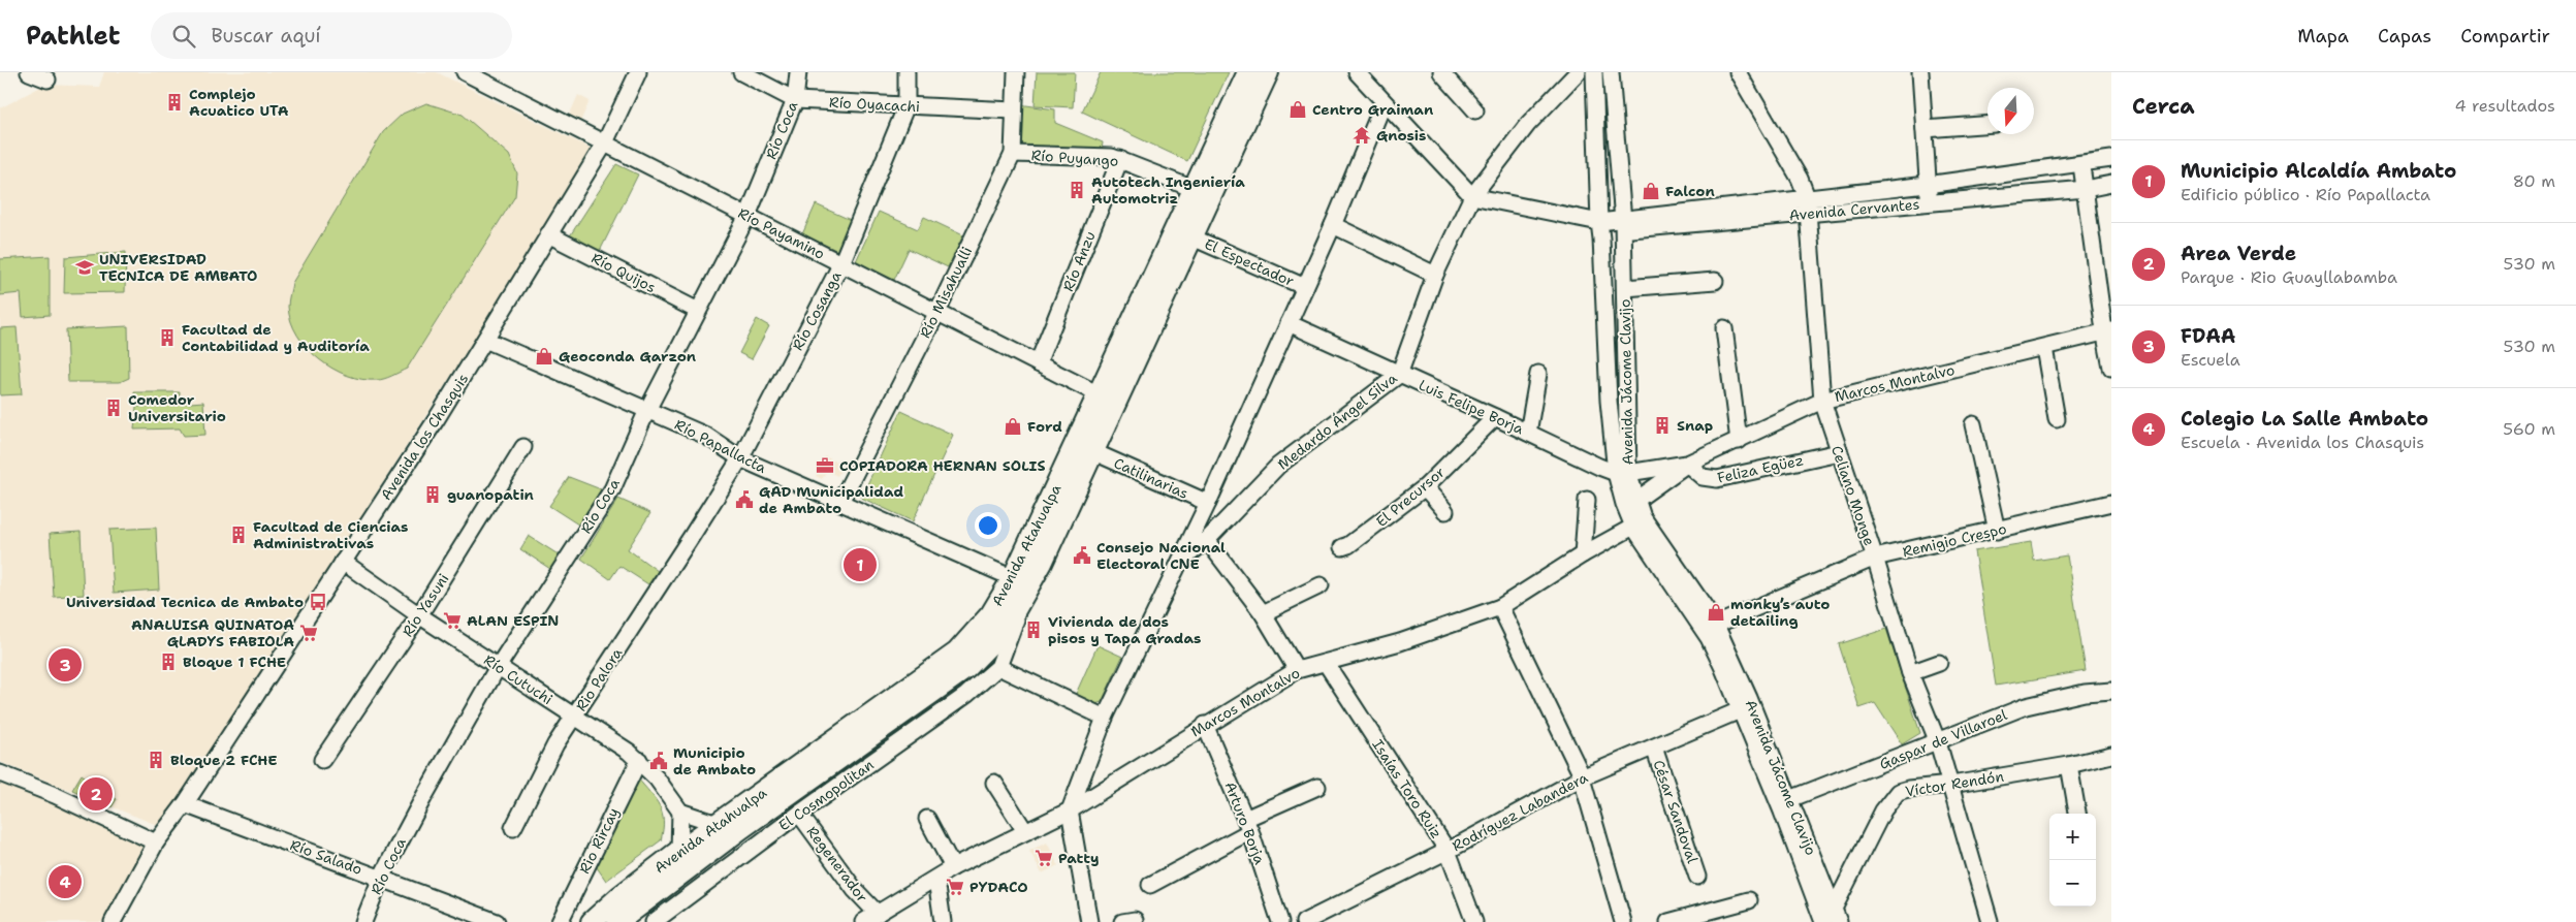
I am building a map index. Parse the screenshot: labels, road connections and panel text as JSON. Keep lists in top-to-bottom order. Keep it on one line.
{"streets":{"main road":["Avenida Atahualpa"],"street":["Río Oyacachi","Río Coca","Río Puyango","Avenida Cervantes","Río Payamino","Río Anzu","El Espectador","Río Quijos","Río Misahualli","Río Cosanga","Avenida Jácome Clavijo","Marcos Montalvo","Luis Felipe Borja","Medardo Ángel Silva","Avenida los Chasquis","Río Papallacta","Feliza Egüez","Catilinarias","Celiano Monge","El Precursor","Remigio Crespo","Río Yasuni","Río Cutuchi","Rio Palora","Gaspar de Villaroel","Víctor Rendón","Isaías Toro Ruiz","El Cosmopolitan","Rodríguez Labandera","César Sandoval","Arturo Borja","Rio Rircay","Río Salado","Regenerador"]},"crossings":[["Río Oyacachi","Río Coca"],["Río Oyacachi","Río Misahualli"],["Río Oyacachi","Río Cosanga"],["Río Coca","Río Payamino"],["Río Coca","Río Quijos"],["Río Coca","Río Papallacta"],["Río Coca","Río Cutuchi"],["Río Coca","Río Salado"],["Río Puyango","Río Anzu"],["Río Puyango","Río Misahualli"],["Río Puyango","Avenida Atahualpa"],["Avenida Cervantes","Avenida Jácome Clavijo"],["Avenida Cervantes","Medardo Ángel Silva"],["Avenida Cervantes","Celiano Monge"],["Río Payamino","Río Anzu"],["Río Payamino","Río Misahualli"],["Río Payamino","Río Cosanga"],["Río Payamino","Avenida los Chasquis"],["Río Payamino","Avenida Atahualpa"],["El Espectador","Avenida Atahualpa"],["Río Quijos","Avenida los Chasquis"],["Río Misahualli","Río Papallacta"],["Río Cosanga","Río Papallacta"],["Río Cosanga","Rio Palora"],["Avenida Jácome Clavijo","Marcos Montalvo"],["Avenida Jácome Clavijo","Luis Felipe Borja"],["Avenida Jácome Clavijo","Remigio Crespo"],["Avenida Jácome Clavijo","Gaspar de Villaroel"],["Avenida Jácome Clavijo","Víctor Rendón"],["Avenida Jácome Clavijo","Rodríguez Labandera"],["Marcos Montalvo","Luis Felipe Borja"],["Marcos Montalvo","Feliza Egüez"],["Marcos Montalvo","Celiano Monge"],["Marcos Montalvo","Isaías Toro Ruiz"],["Marcos Montalvo","Arturo Borja"],["Marcos Montalvo","Regenerador"],["Luis Felipe Borja","Medardo Ángel Silva"],["Luis Felipe Borja","El Precursor"],["Avenida los Chasquis","Río Papallacta"],["Avenida los Chasquis","Río Cutuchi"],["Avenida los Chasquis","Río Salado"],["Río Papallacta","Avenida Atahualpa"],["Feliza Egüez","Celiano Monge"],["Catilinarias","Avenida Atahualpa"],["Celiano Monge","Remigio Crespo"],["Celiano Monge","Gaspar de Villaroel"],["Celiano Monge","Víctor Rendón"],["Río Yasuni","Río Cutuchi"],["Río Cutuchi","Rio Palora"],["Río Cutuchi","Rio Rircay"],["Isaías Toro Ruiz","Rodríguez Labandera"],["El Cosmopolitan","Regenerador"],["Rodríguez Labandera","César Sandoval"]],"places":{"building":["Complejo Acuatico UTA","Autotech Ingeniería Automotriz","Facultad de Contabilidad y Auditoría","Comedor Universitario","Snap","guanopatin","Facultad de Ciencias Administrativas","Vivienda de dos pisos y Tapa Gradas","Bloque 1 FCHE","Bloque 2 FCHE"],"shop":["Centro Graiman","Falcon","Geoconda Garzon","Ford","monky’s auto detailing"],"temple":["Gnosis"],"school or university":["UNIVERSIDAD TECNICA DE AMBATO"],"office":["COPIADORA HERNAN SOLIS"],"public building":["GAD Municipalidad de Ambato","Consejo Nacional Electoral CNE","Municipio de Ambato"],"bus stop":["Universidad Tecnica de Ambato"],"supermarket":["ALAN ESPIN","ANALUISA QUINATOA GLADYS FABIOLA","Patty","PYDACO"]},"north":"bottom","page":{"header":"Pathlet","search":"Buscar aquí","nav":["Mapa","Capas","Compartir"],"heading":["Cerca","4 resultados"],"list":[{"mark":"1","name":"Municipio Alcaldía Ambato","note":"Edificio público · Río Papallacta","value":"80 m"},{"mark":"2","name":"Area Verde","note":"Parque · Rio Guayllabamba","value":"530 m"},{"mark":"3","name":"FDAA","note":"Escuela","value":"530 m"},{"mark":"4","name":"Colegio La Salle Ambato","note":"Escuela · Avenida los Chasquis","value":"560 m"}],"pins":["1","3","2","4"],"map_buttons":["+","−"]}}
